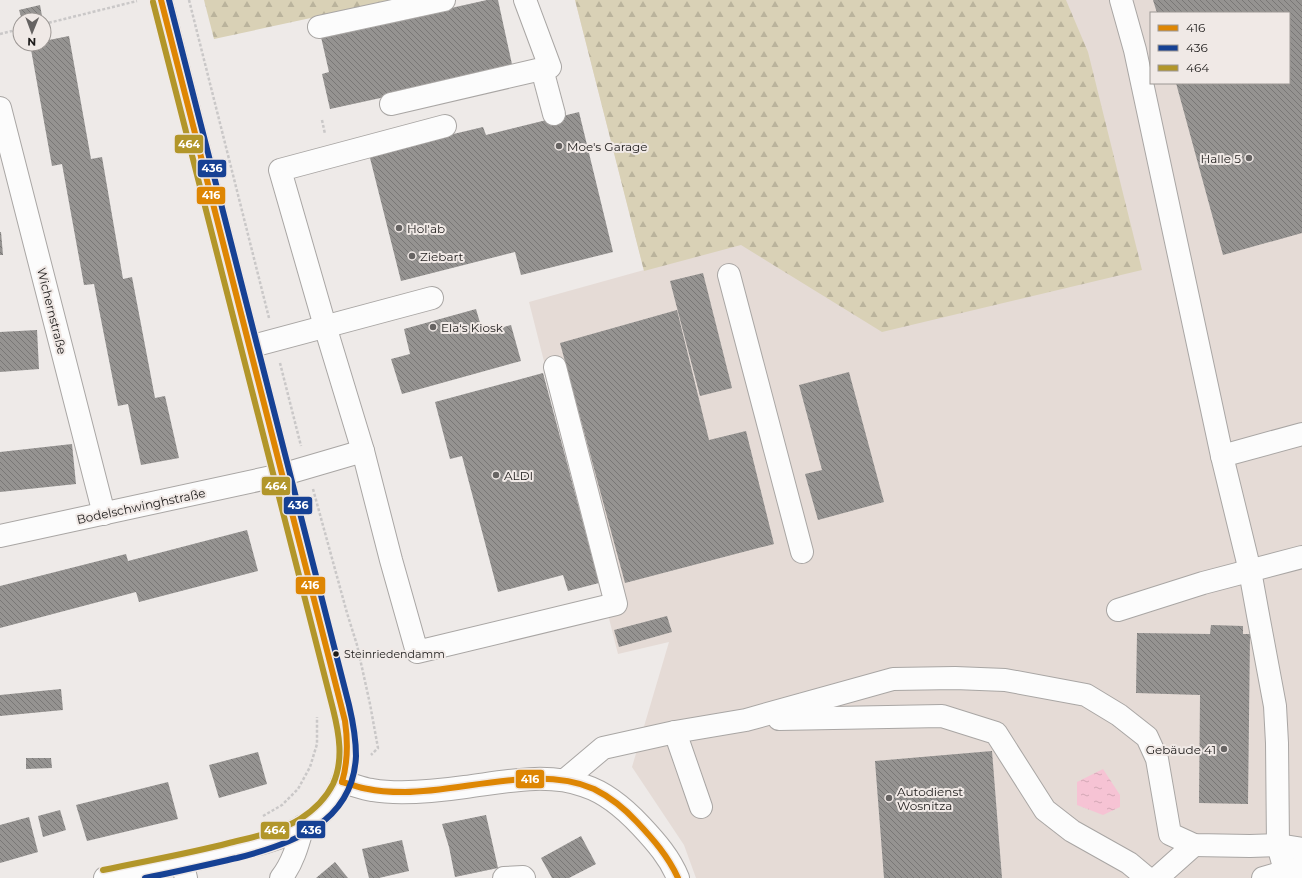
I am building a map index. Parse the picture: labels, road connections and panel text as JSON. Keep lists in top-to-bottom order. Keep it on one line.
{"streets":{"street":["Wichernstraße","Bodelschwinghstraße"]},"crossings":[["Wichernstraße","Bodelschwinghstraße"]],"places":["Moe's Garage","Halle 5","Hol'ab","Ziebart","Ela‘s Kiosk","ALDI","Steinriedendamm","Gebäude 41","Autodienst Wosnitza"],"lines":["transit line 416","transit line 436","transit line 464"],"legend":["416","436","464"],"north":"bottom"}
